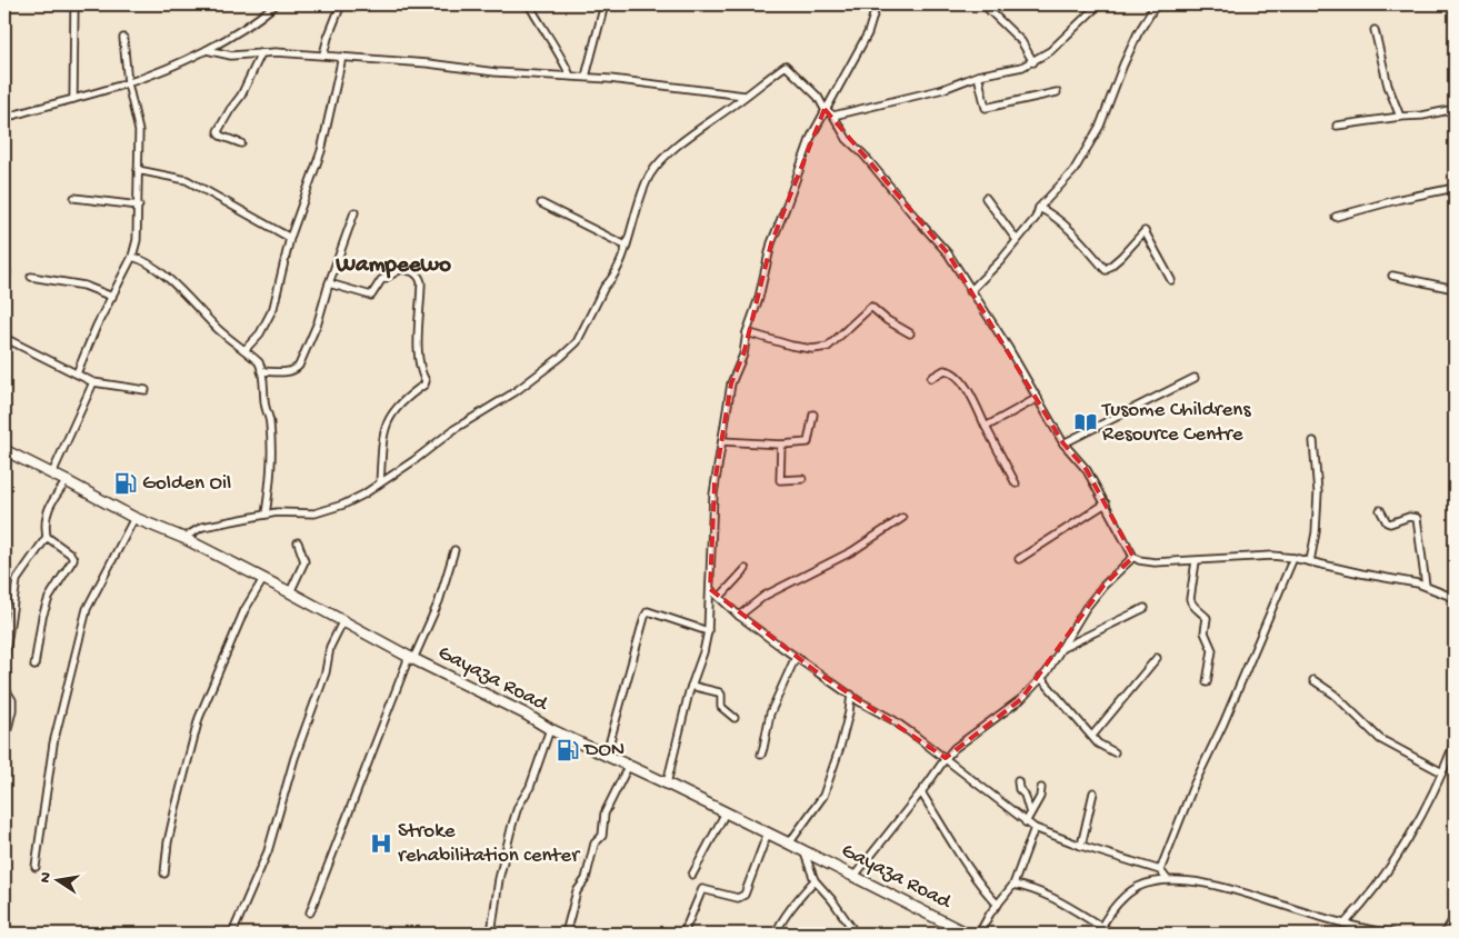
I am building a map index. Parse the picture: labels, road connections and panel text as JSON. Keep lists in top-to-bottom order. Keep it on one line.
{"streets":{"main road":["Gayaza Road"]},"districts":["Wampeewo"],"places":{"library":["Tusome Childrens Resource Centre"],"fuel station":["Golden Oil","DON"],"hospital":["Stroke rehabilitation center"]},"north":"left"}
